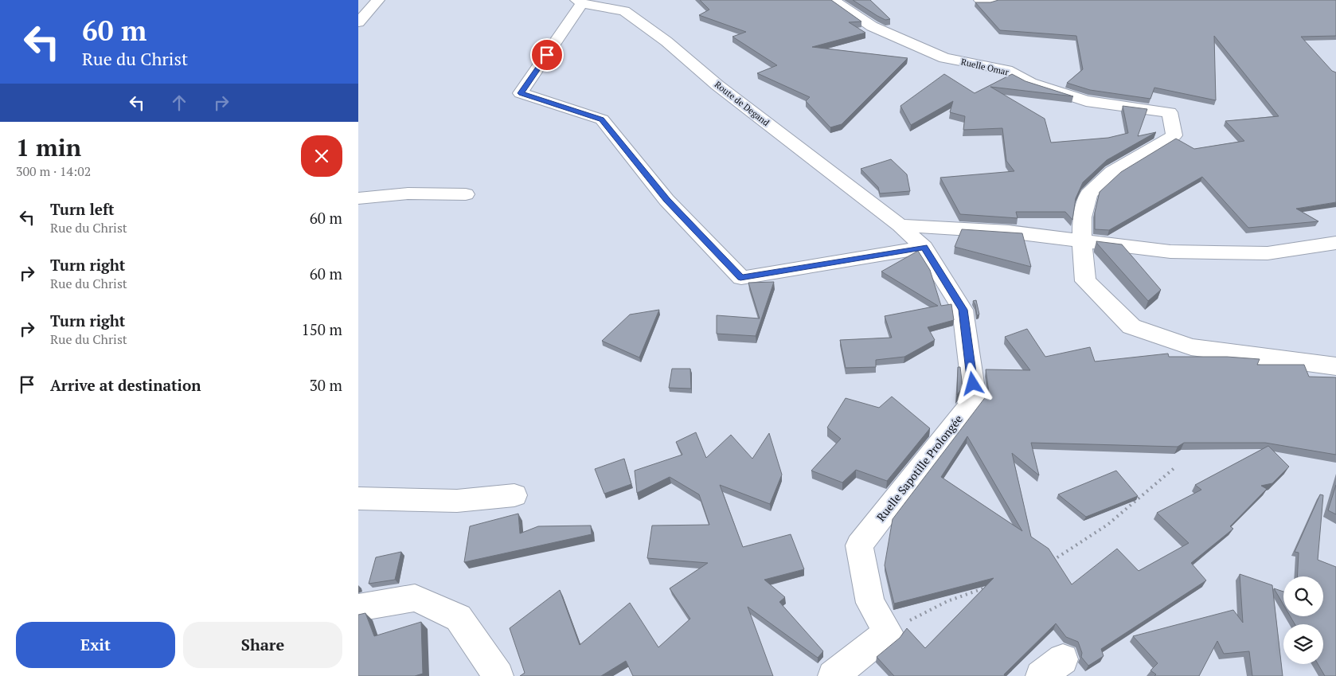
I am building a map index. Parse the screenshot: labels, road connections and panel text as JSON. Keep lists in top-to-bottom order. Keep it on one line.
{"streets":{"street":["Ruelle Omar","Route de Degand","Ruelle Sapotille Prolongée"]},"crossings":[["Route de Degand","Ruelle Sapotille Prolongée"]],"page":{"turn":["60 m","Rue du Christ"],"heading":["1 min","300 m · 14:02"],"list":[{"name":"Turn left","note":"Rue du Christ","value":"60 m"},{"name":"Turn right","note":"Rue du Christ","value":"60 m"},{"name":"Turn right","note":"Rue du Christ","value":"150 m"},{"name":"Arrive at destination","value":"30 m"}],"buttons":["Exit","Share"]}}
